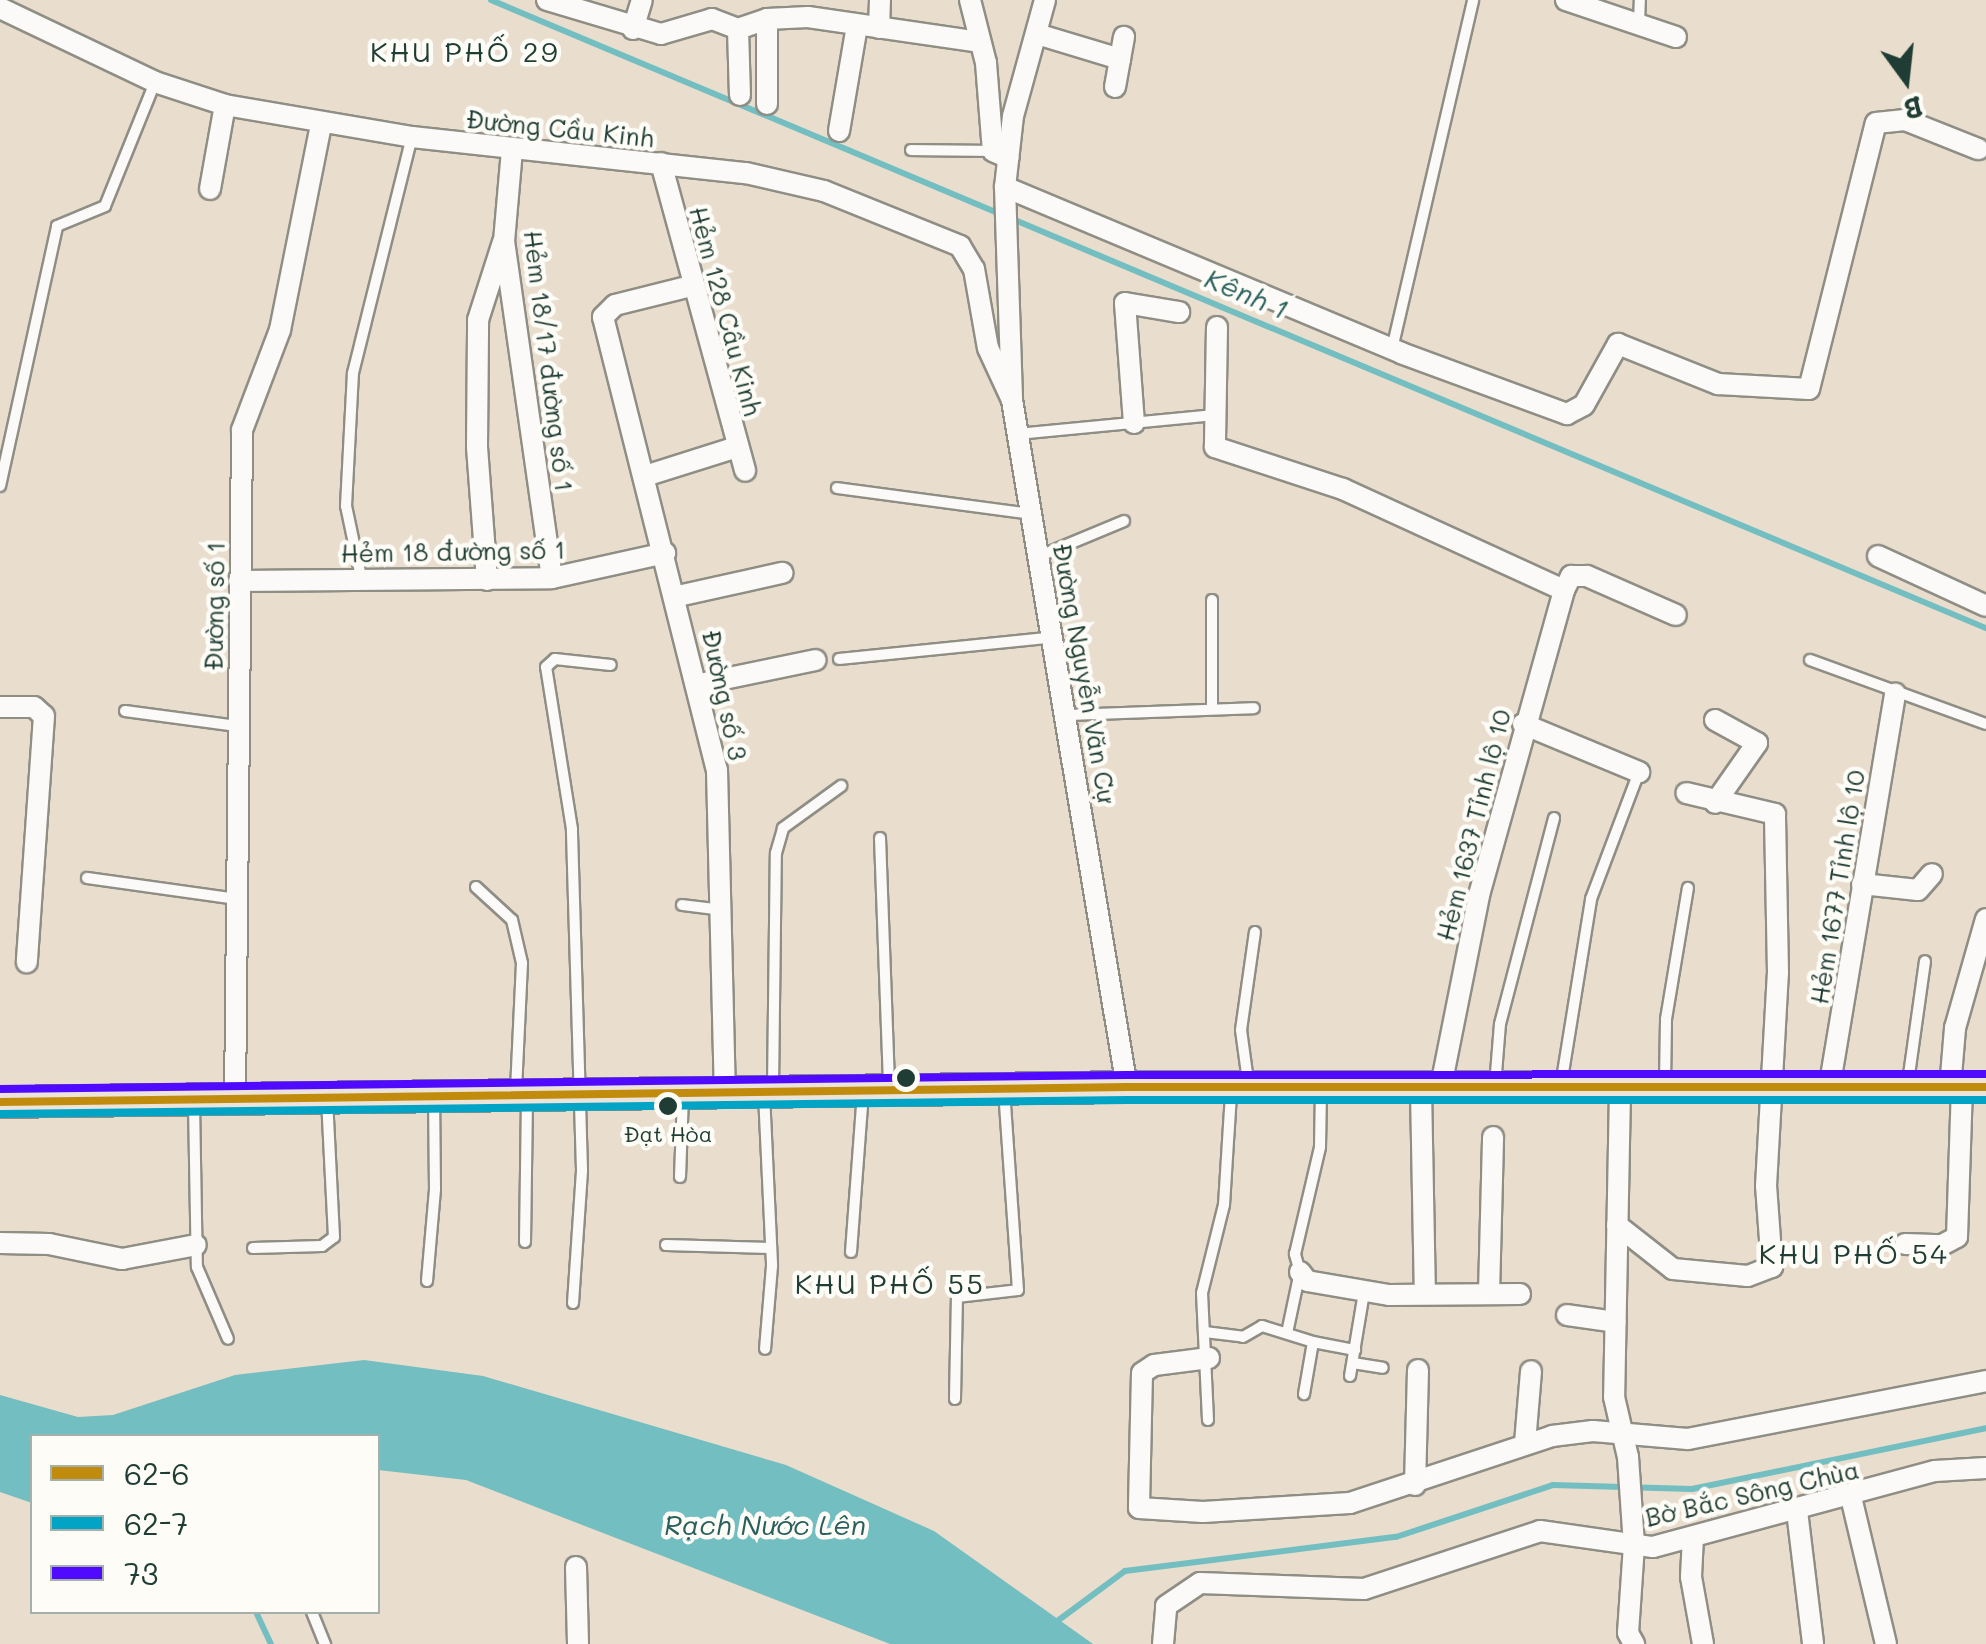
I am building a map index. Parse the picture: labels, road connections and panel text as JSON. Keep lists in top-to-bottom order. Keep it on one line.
{"streets":{"street":["Đường Cầu Kinh","Hẻm 128 Cầu Kinh","Hẻm 18/17 đường số 1","Hẻm 18 đường số 1","Đường số 1","Đường Nguyễn Văn Cự","Đường số 3","Hẻm 1637 Tỉnh lộ 10","Hẻm 1677 Tỉnh lộ 10","Bờ Bắc Sông Chùa"]},"crossings":[["Đường Cầu Kinh","Hẻm 128 Cầu Kinh"],["Đường Cầu Kinh","Hẻm 18/17 đường số 1"],["Đường Cầu Kinh","Đường số 1"],["Đường Cầu Kinh","Đường Nguyễn Văn Cự"],["Hẻm 128 Cầu Kinh","Đường số 3"],["Hẻm 18/17 đường số 1","Hẻm 18 đường số 1"],["Hẻm 18 đường số 1","Đường số 1"],["Hẻm 18 đường số 1","Đường số 3"]],"districts":["KHU PHỐ 29","KHU PHỐ 54","KHU PHỐ 55"],"water":["Kênh 1","Rạch Nước Lên"],"places":["Đạt Hòa"],"lines":["transit line 73","transit line 62-6","transit line 62-7"],"legend":["62-6","62-7","73"],"north":"bottom"}
